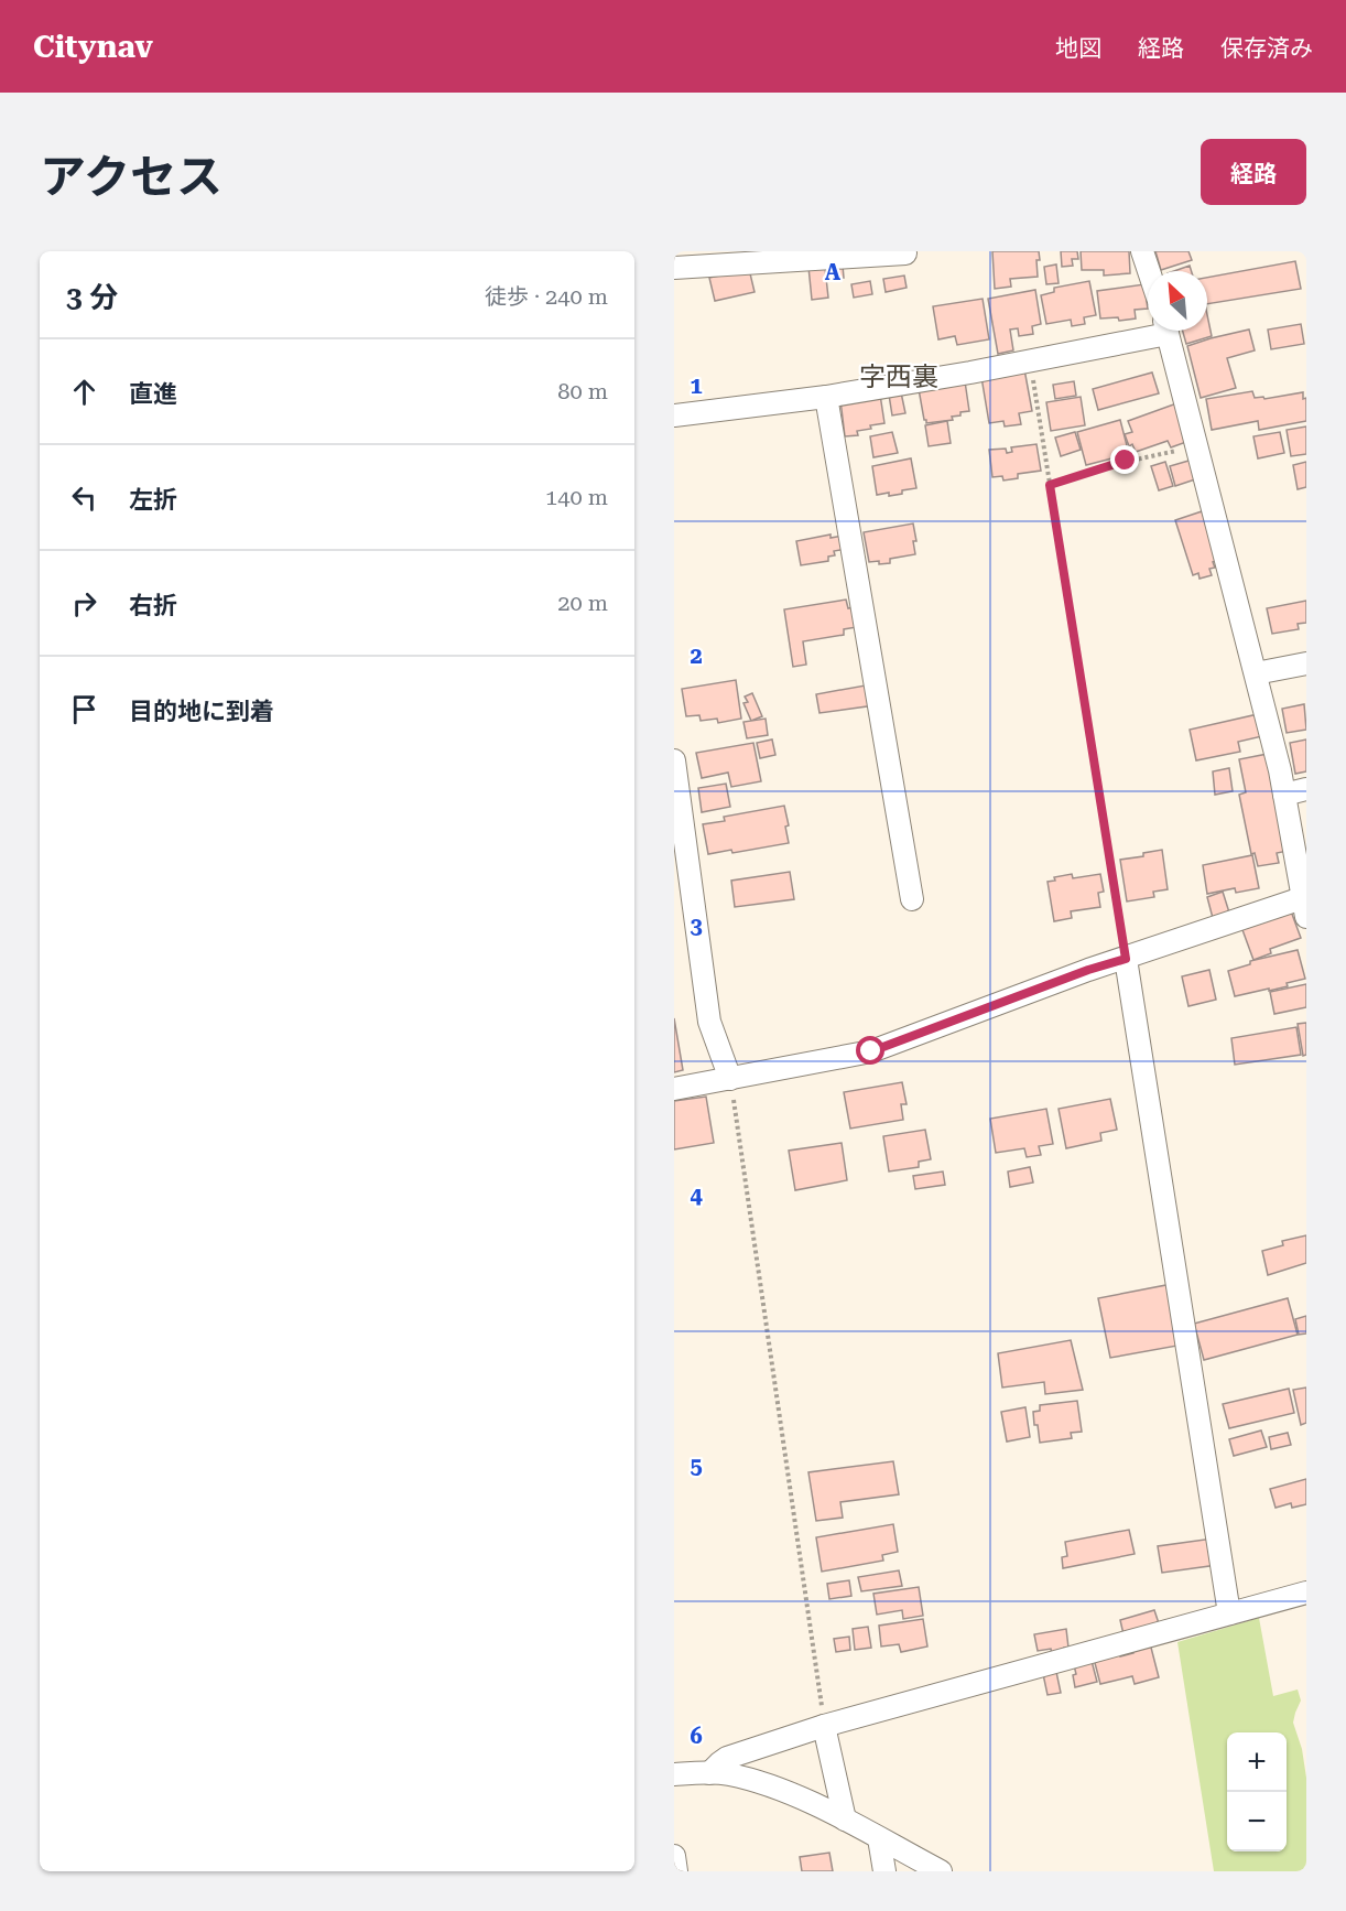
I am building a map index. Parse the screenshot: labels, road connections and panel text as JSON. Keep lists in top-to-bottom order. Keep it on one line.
{"districts":["字西裏"],"north":"top left","page":{"header":"Citynav","nav":["地図","経路","保存済み"],"title":"アクセス","buttons":"経路","heading":["3 分","徒歩 · 240 m"],"list":[["直進","80 m"],["左折","140 m"],["右折","20 m"],"目的地に到着"],"map_buttons":["+","−"]},"grid":{"columns":["A"],"rows":["1","2","3","4","5","6"]}}
